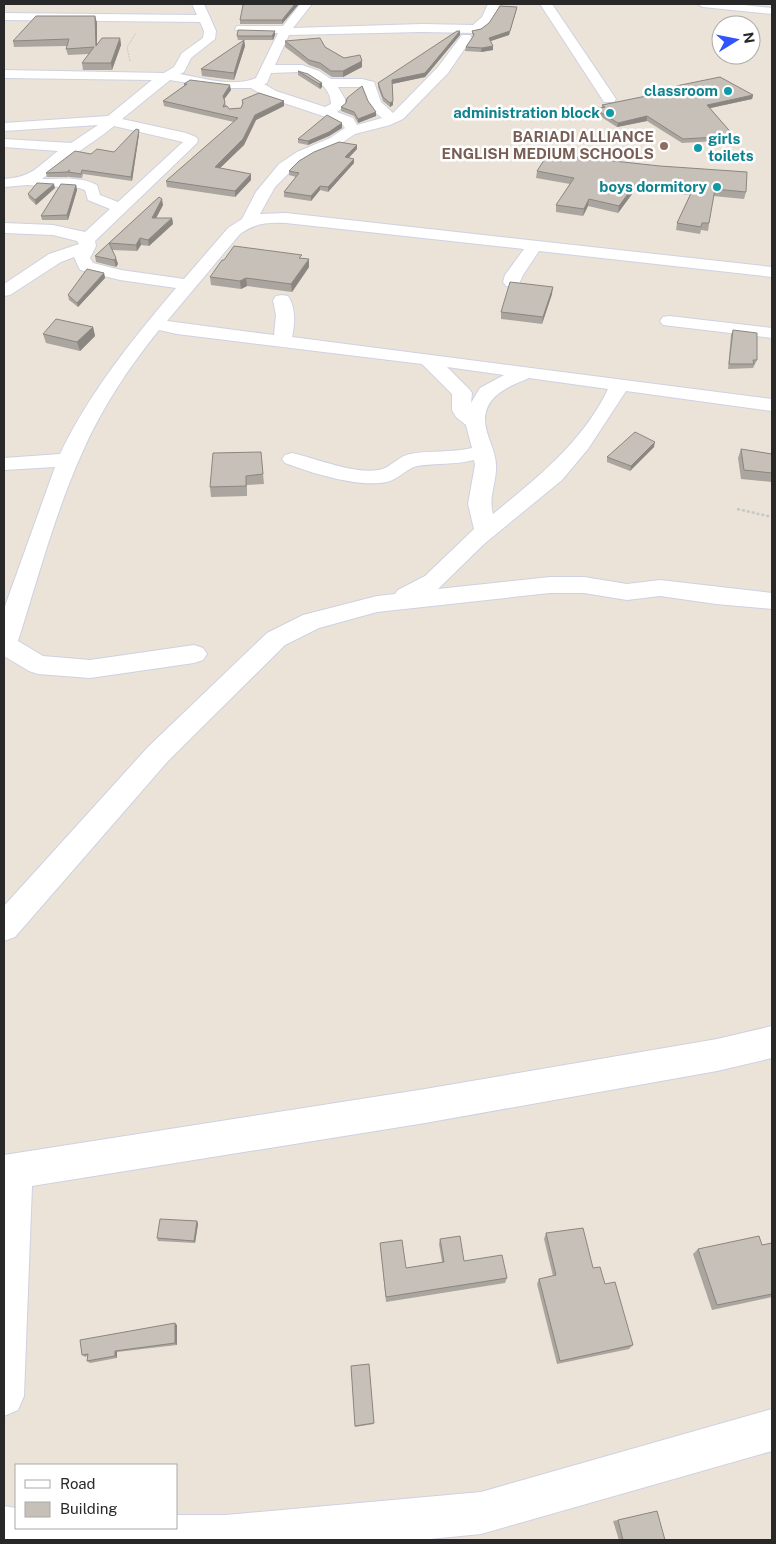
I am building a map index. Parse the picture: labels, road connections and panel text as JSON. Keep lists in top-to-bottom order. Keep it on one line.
{"places":["classroom","administration block","BARIADI ALLIANCE ENGLISH MEDIUM SCHOOLS","girls toilets","boys dormitory"],"legend":["Road","Building"],"north":"right"}
